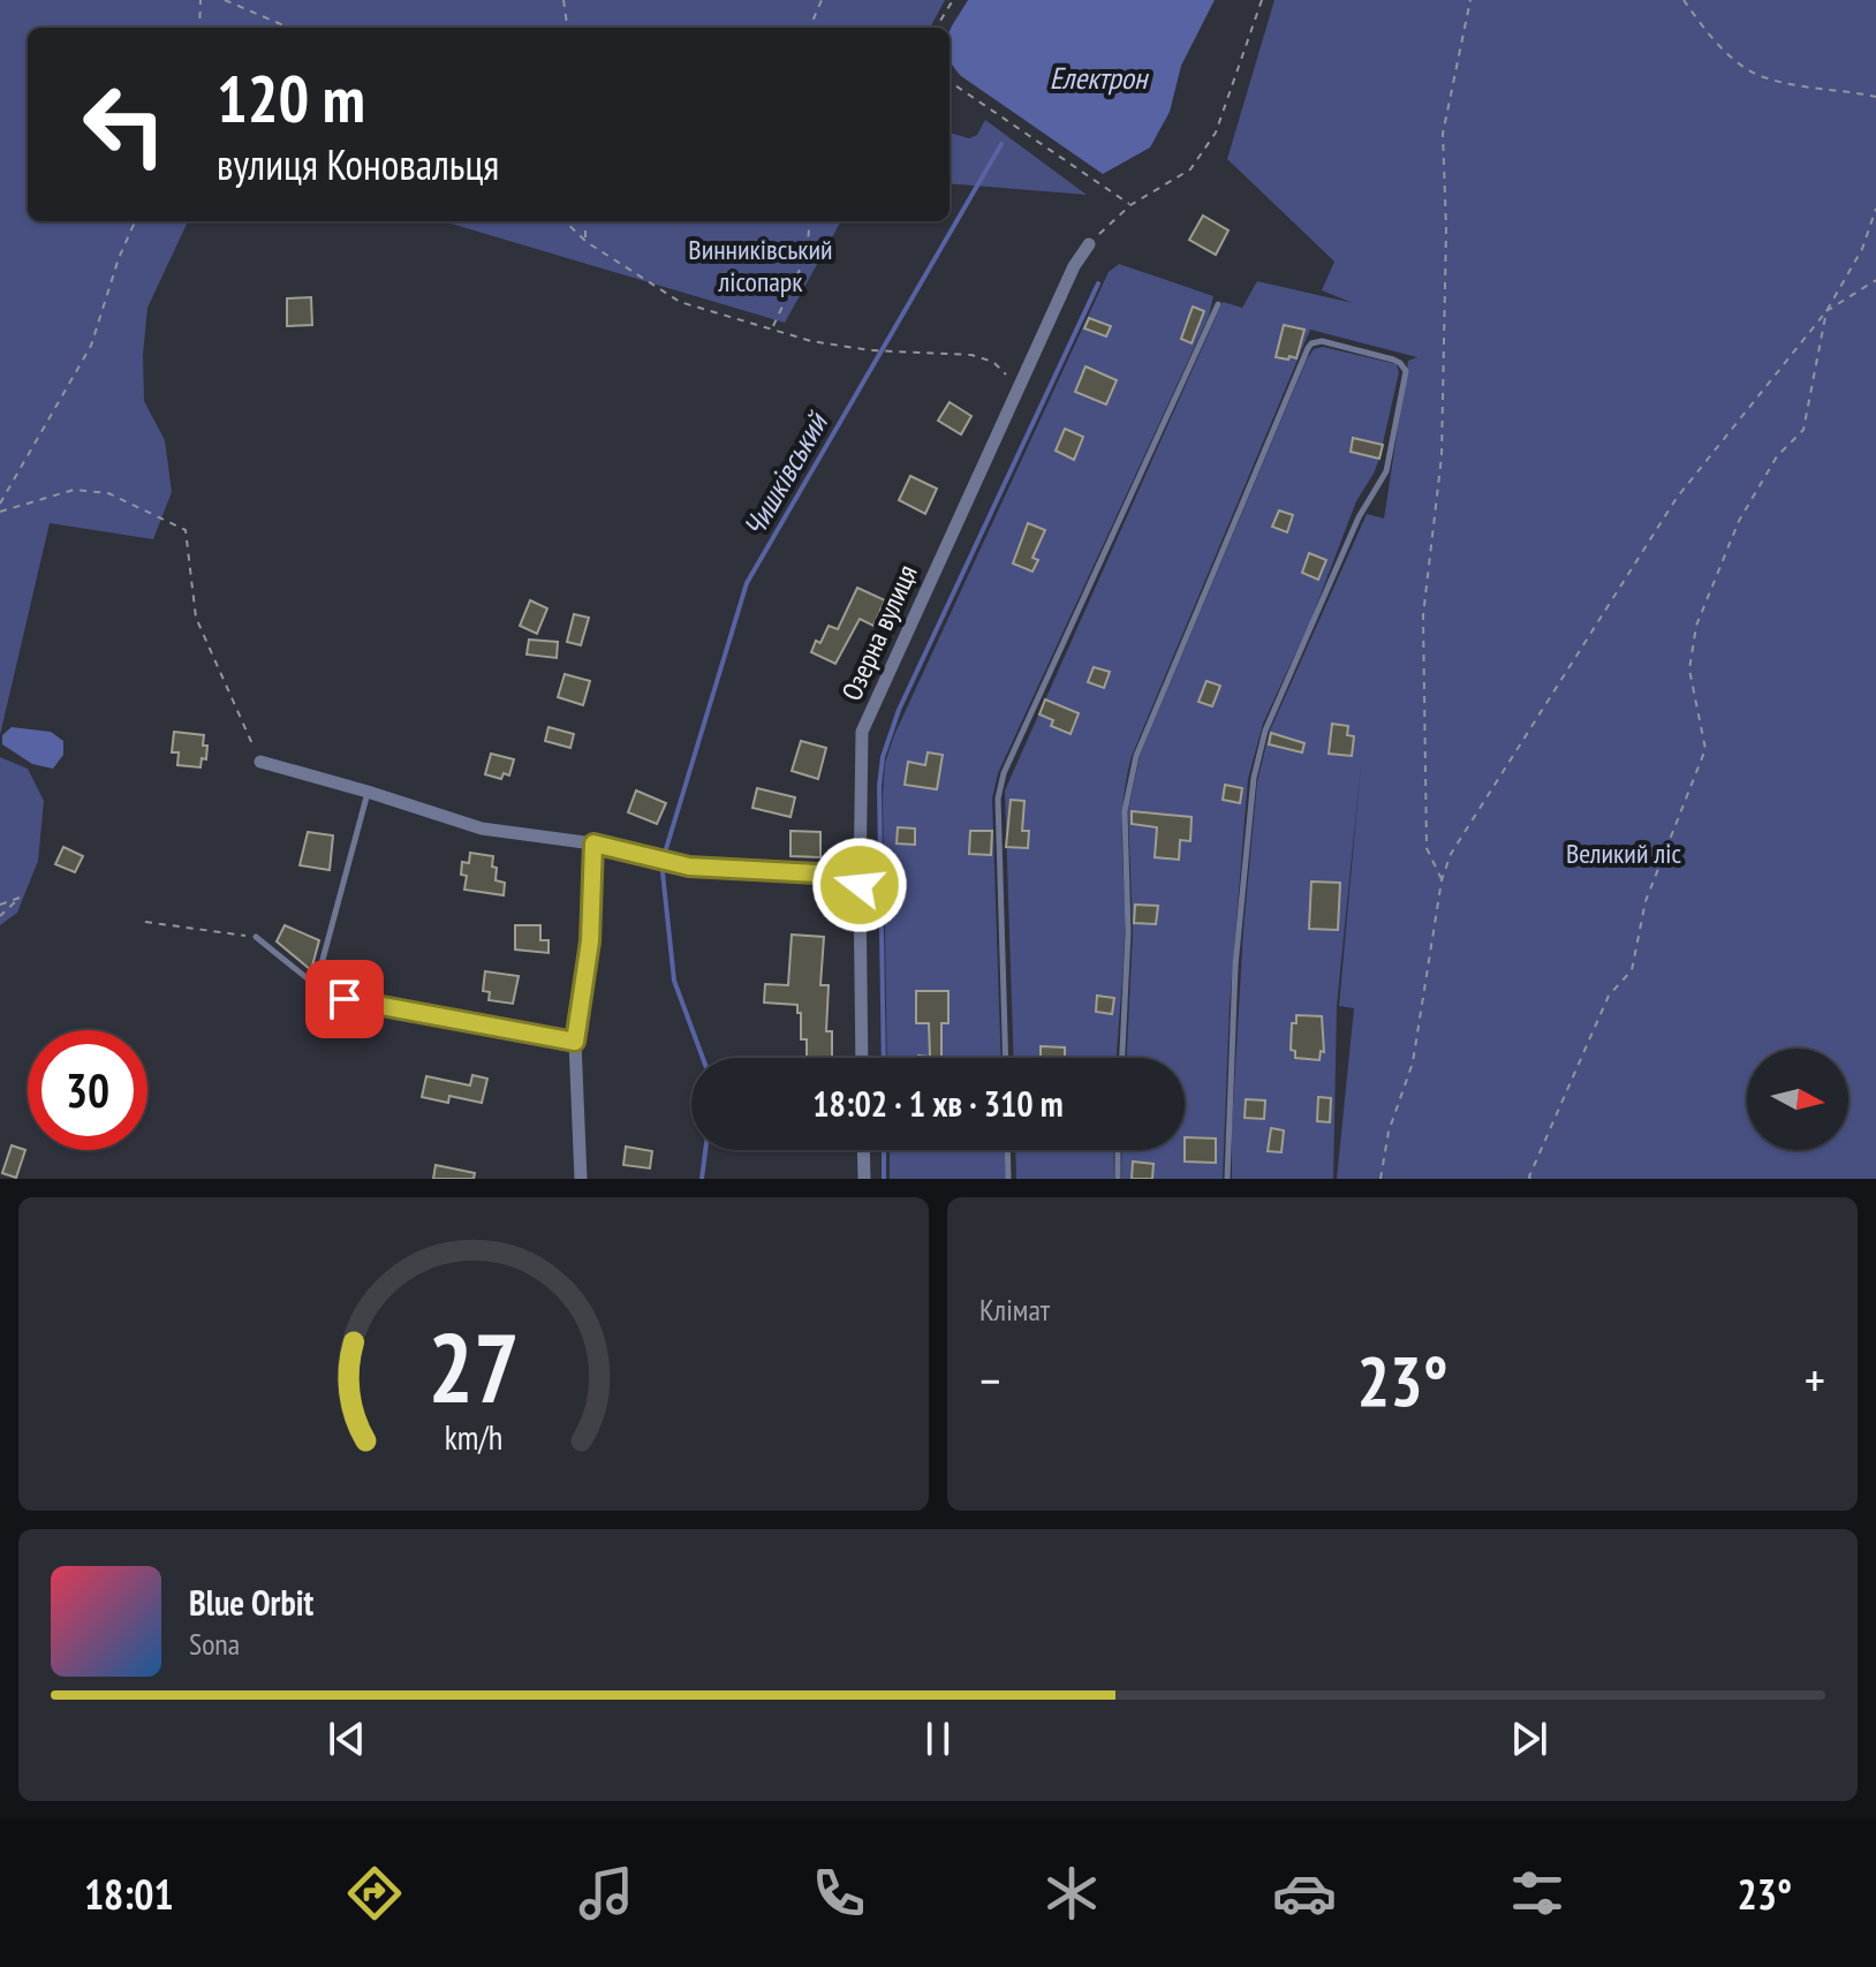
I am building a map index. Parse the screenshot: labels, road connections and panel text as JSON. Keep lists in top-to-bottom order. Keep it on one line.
{"streets":{"street":["Озерна вулиця"]},"water":["Електрон","Чишківський"],"parks":["Винниківський лісопарк","Великий ліс"],"north":"right","page":{"turn":["120 m","вулиця Коновальця"],"limit":"30","trip":"18:02 · 1 хв · 310 m","tile":"Клімат","heat":["−","23°","+"],"song":["Blue Orbit","Sona"],"tabs":["18:01","23°"],"gauge":["27","km/h"]}}
